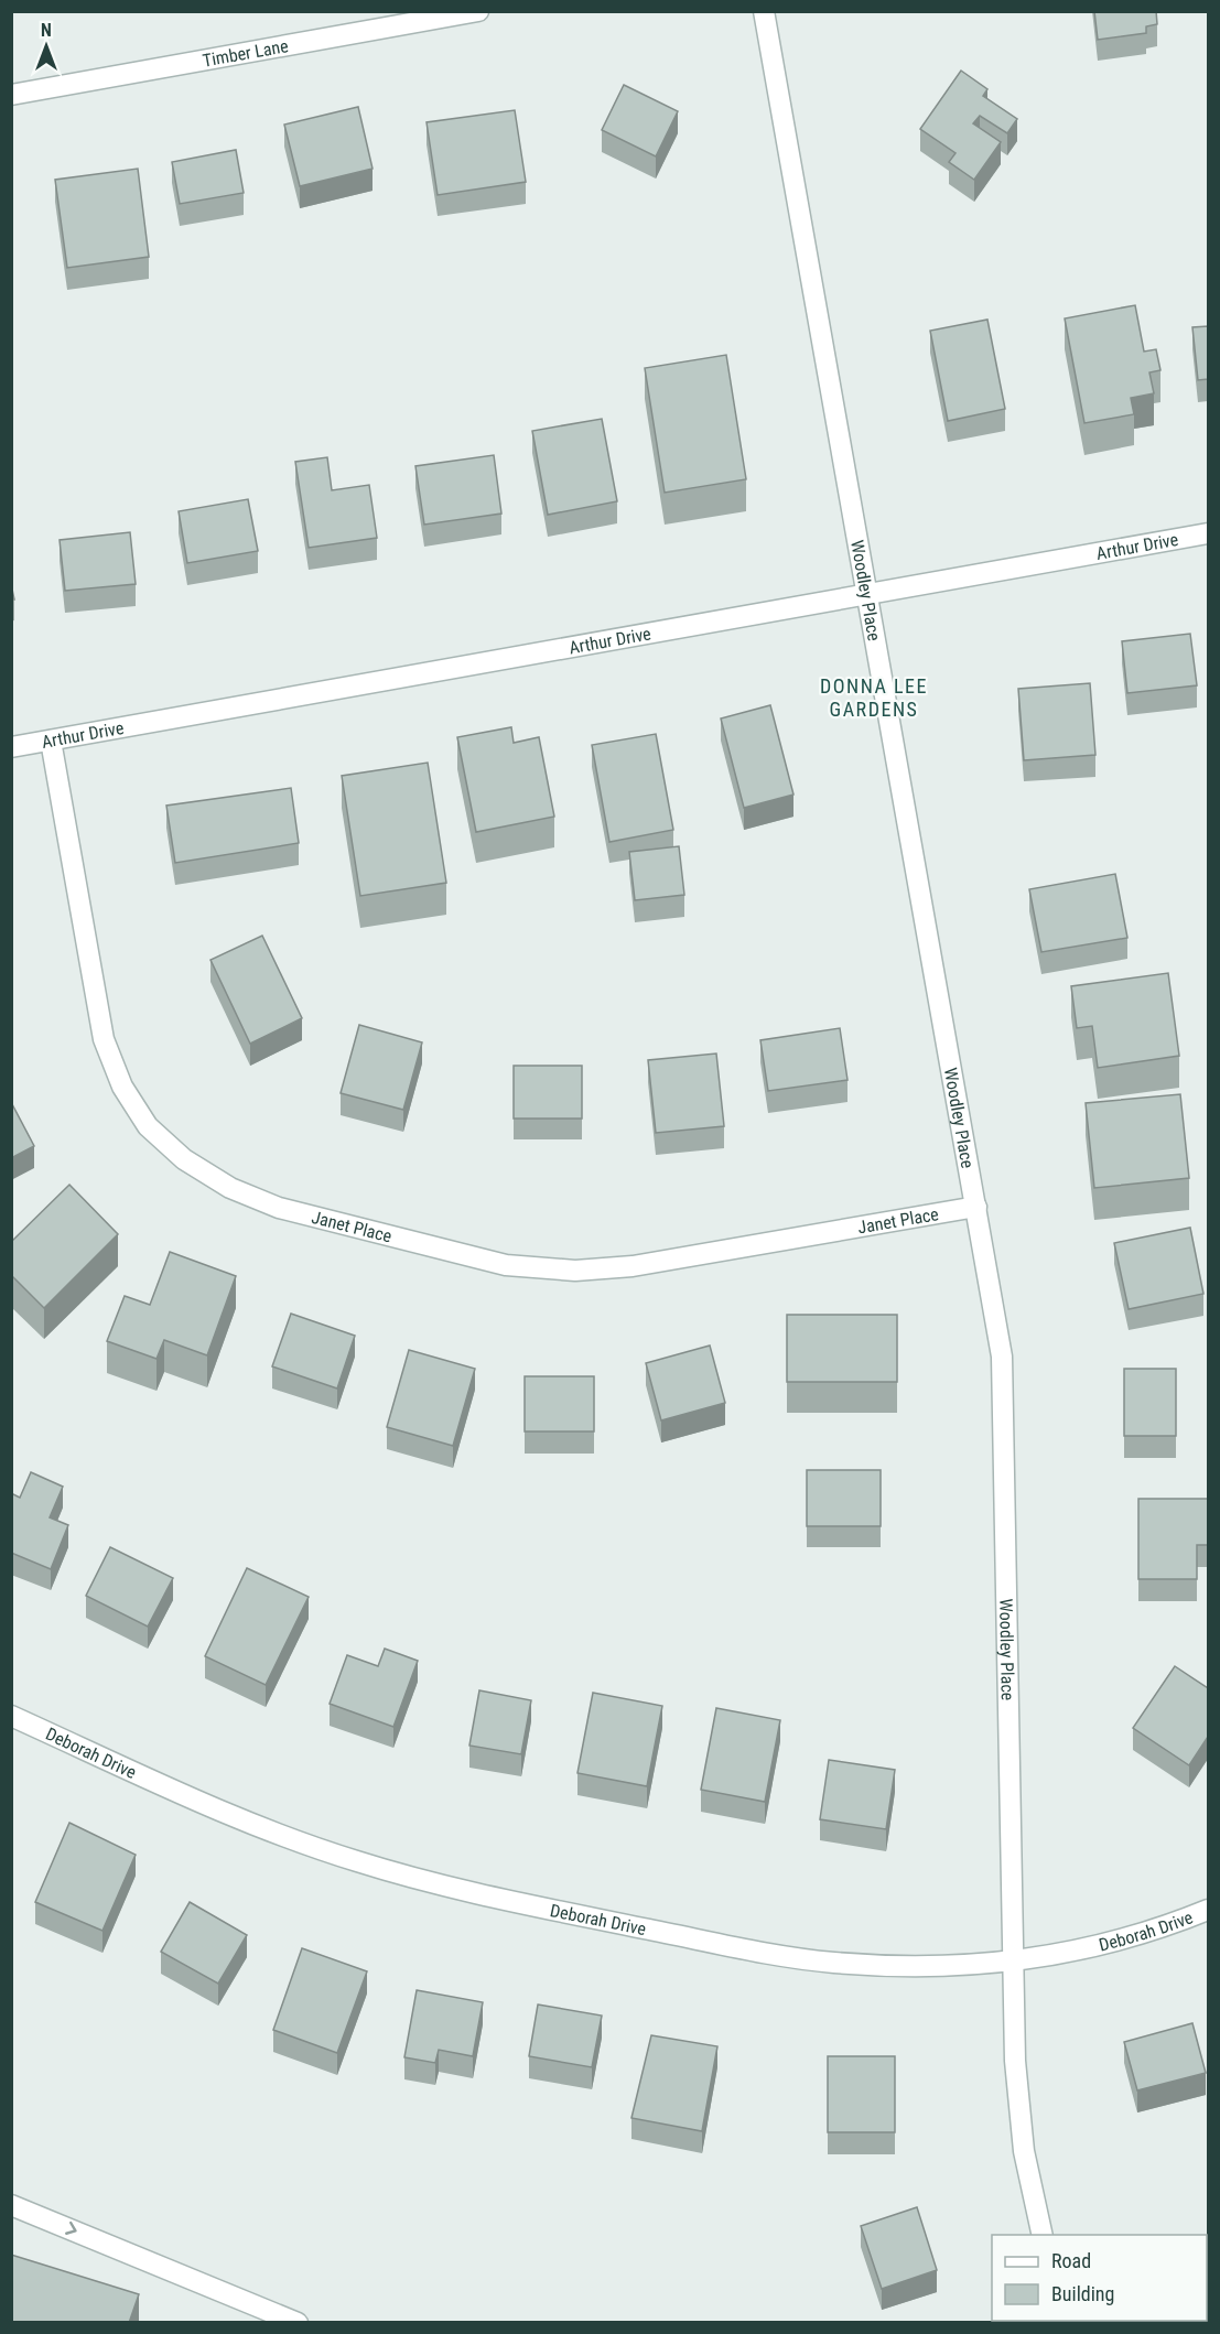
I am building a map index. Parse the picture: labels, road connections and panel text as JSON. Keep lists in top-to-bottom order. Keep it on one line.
{"streets":{"street":["Timber Lane","Arthur Drive","Woodley Place","Janet Place","Deborah Drive"]},"crossings":[["Arthur Drive","Woodley Place"],["Arthur Drive","Janet Place"],["Woodley Place","Janet Place"],["Woodley Place","Deborah Drive"]],"districts":["DONNA LEE GARDENS"],"legend":["Road","Building"],"north":"top"}
